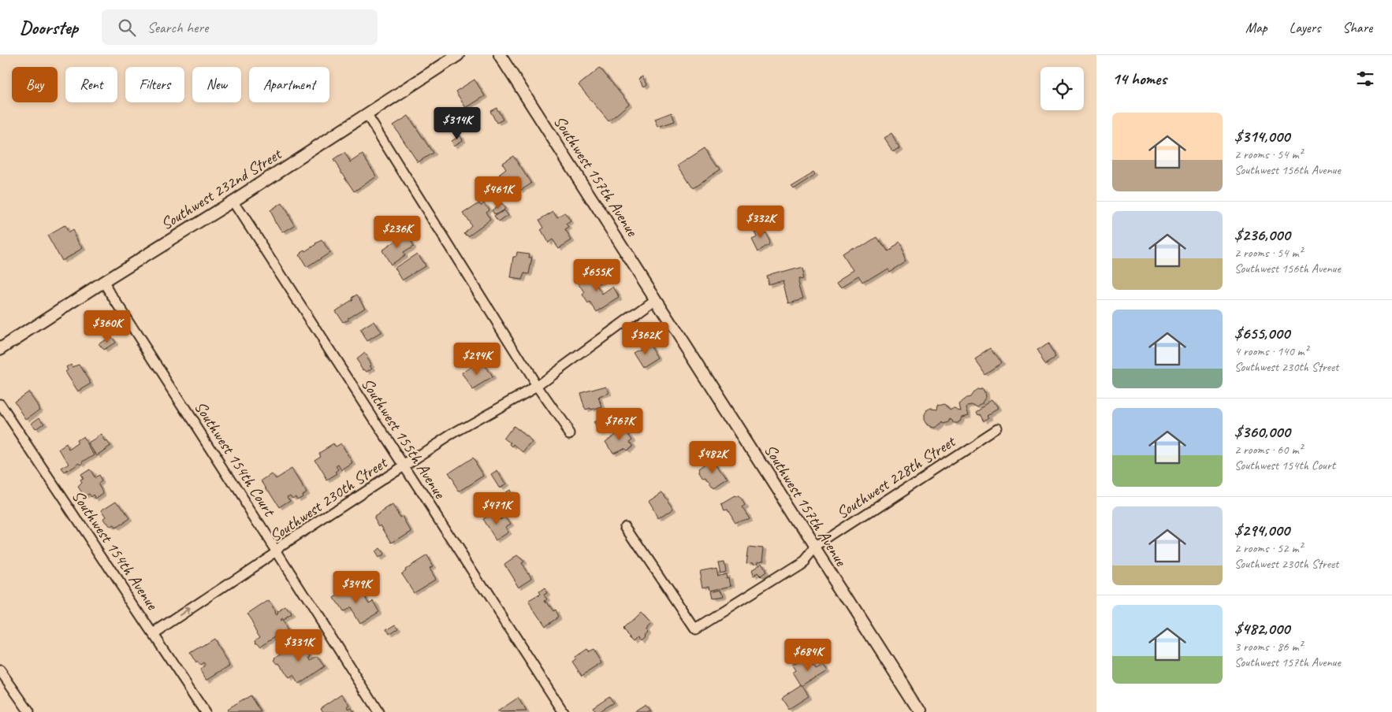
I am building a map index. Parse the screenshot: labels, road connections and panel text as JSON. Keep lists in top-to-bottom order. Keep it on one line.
{"streets":{"street":["Southwest 157th Avenue","Southwest 232nd Street","Southwest 155th Avenue","Southwest 154th Court","Southwest 228th Street","Southwest 230th Street","Southwest 154th Avenue"]},"crossings":[["Southwest 157th Avenue","Southwest 228th Street"],["Southwest 157th Avenue","Southwest 230th Street"],["Southwest 232nd Street","Southwest 155th Avenue"],["Southwest 232nd Street","Southwest 154th Court"],["Southwest 155th Avenue","Southwest 230th Street"],["Southwest 154th Court","Southwest 230th Street"],["Southwest 230th Street","Southwest 154th Avenue"]],"page":{"header":"Doorstep","search":"Search here","nav":["Map","Layers","Share"],"heading":"14 homes","chip":["Buy","Rent","Filters","New","Apartment"],"list":[{"name":"$314,000","note":"2 rooms · 54 m² · Southwest 156th Avenue"},{"name":"$236,000","note":"2 rooms · 54 m² · Southwest 156th Avenue"},{"name":"$655,000","note":"4 rooms · 140 m² · Southwest 230th Street"},{"name":"$360,000","note":"2 rooms · 60 m² · Southwest 154th Court"},{"name":"$294,000","note":"2 rooms · 52 m² · Southwest 230th Street"},{"name":"$482,000","note":"3 rooms · 86 m² · Southwest 157th Avenue"}],"price":["$314K","$461K","$332K","$236K","$655K","$360K","$362K","$294K","$767K","$482K","$471K","$349K","$331K","$684K"]}}
